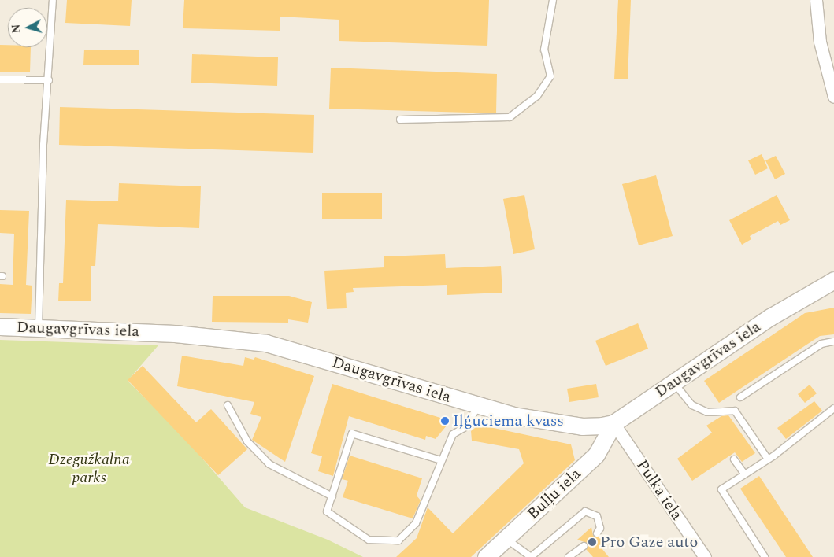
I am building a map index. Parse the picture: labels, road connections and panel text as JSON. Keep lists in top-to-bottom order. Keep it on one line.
{"streets":{"main road":["Daugavgrīvas iela","Buļļu iela"],"street":["Pulka iela"]},"crossings":[["Daugavgrīvas iela","Pulka iela"],["Daugavgrīvas iela","Buļļu iela"],["Pulka iela","Buļļu iela"]],"parks":["Dzegužkalna parks"],"places":["Iļģuciema kvass","Pro Gāze auto"],"north":"left"}
